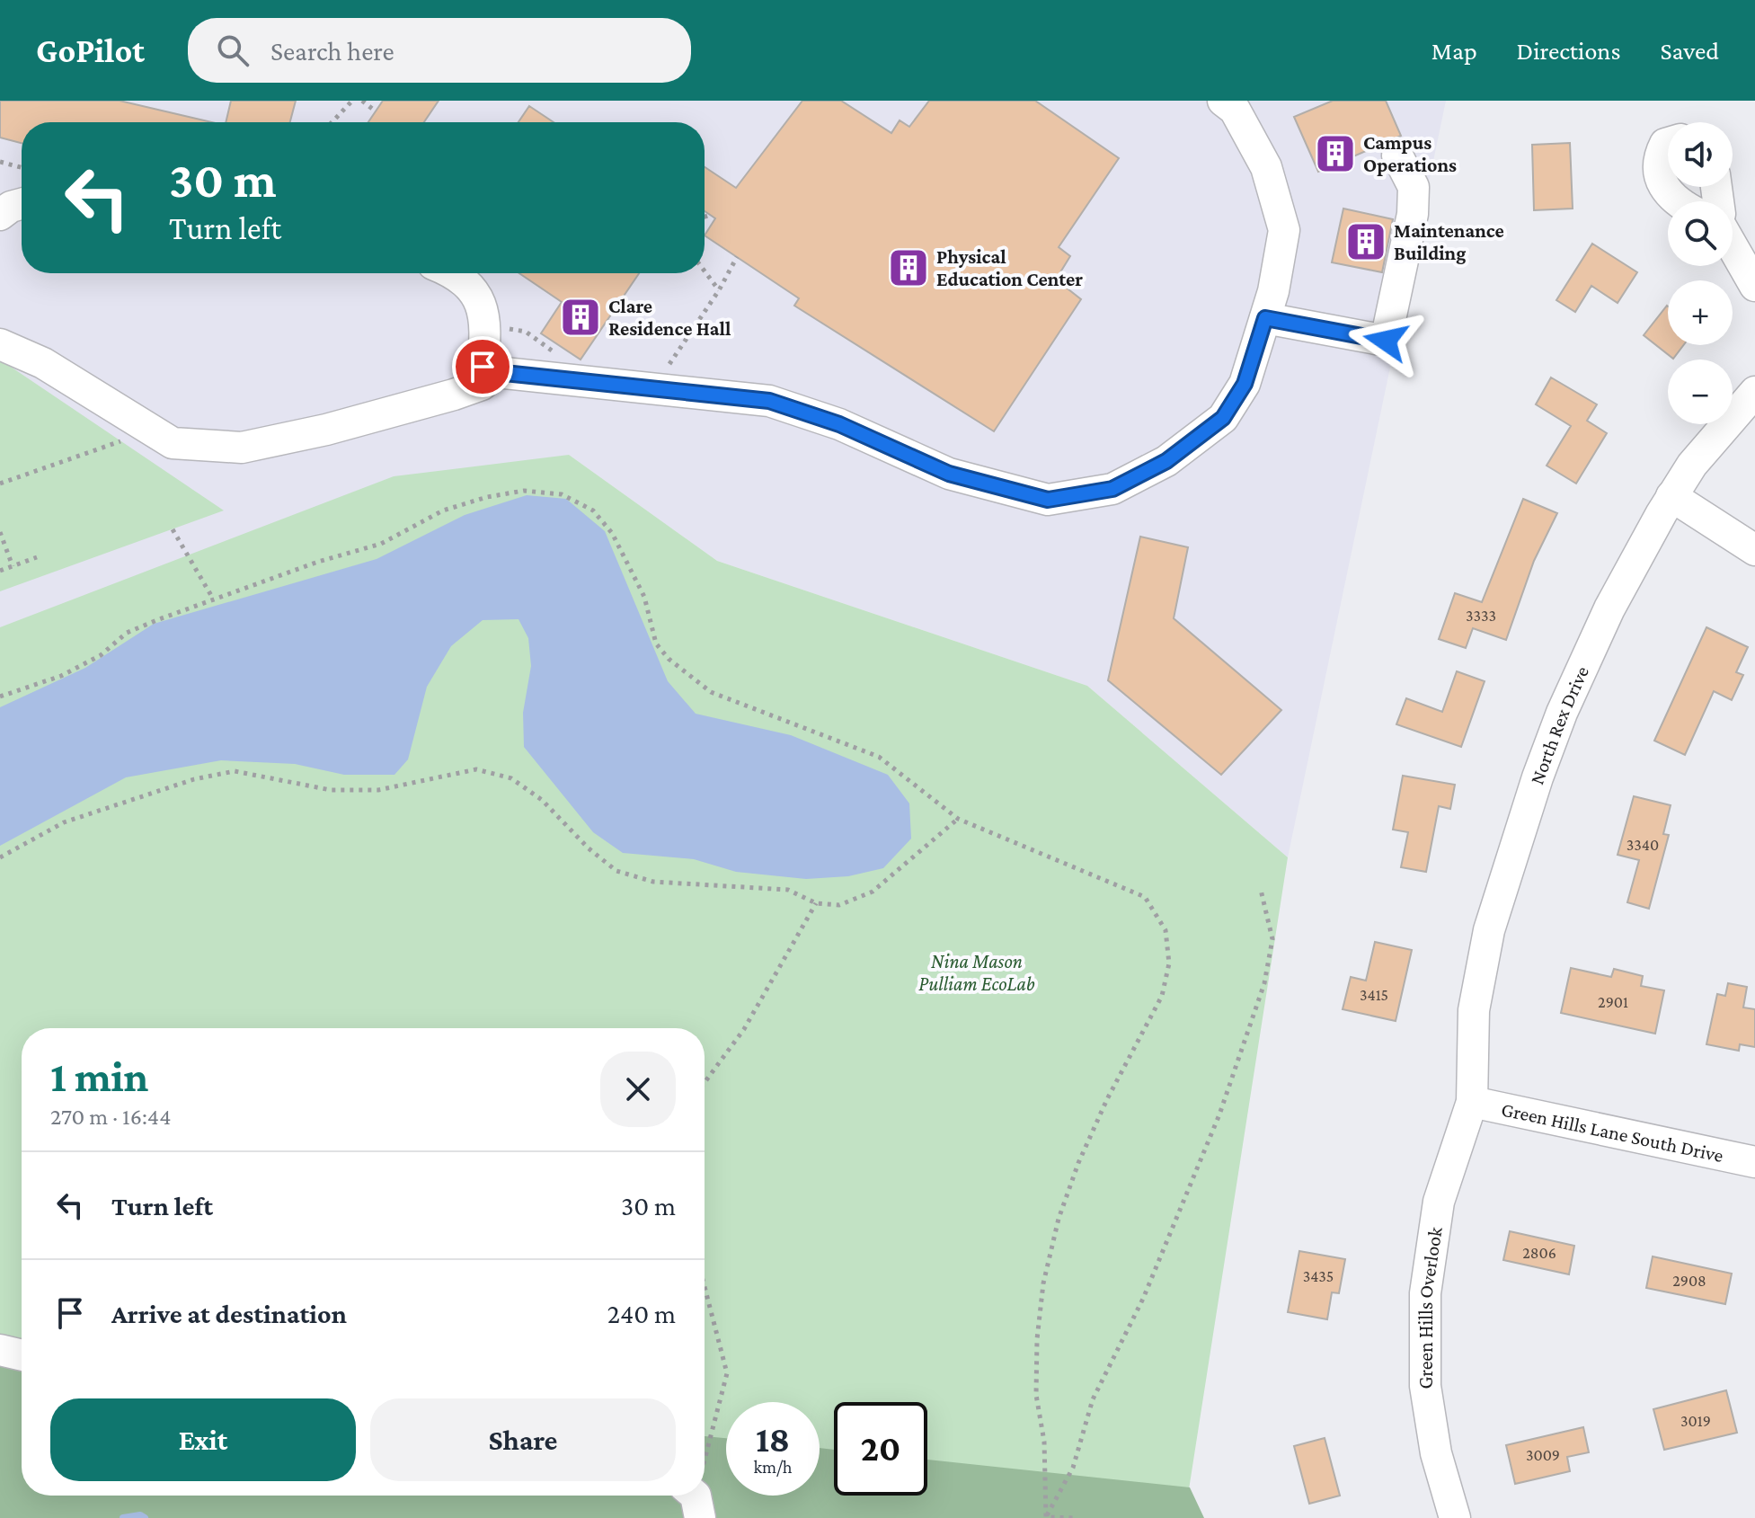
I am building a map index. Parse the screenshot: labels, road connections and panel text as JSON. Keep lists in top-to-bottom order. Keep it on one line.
{"streets":{"street":["North Rex Drive","Green Hills Lane South Drive","Green Hills Overlook"]},"crossings":[["North Rex Drive","Green Hills Lane South Drive"],["North Rex Drive","Green Hills Overlook"],["Green Hills Lane South Drive","Green Hills Overlook"]],"parks":["Nina Mason Pulliam EcoLab"],"places":{"building":["Campus Operations","Maintenance Building","Physical Education Center","Clare Residence Hall"]},"house_numbers":["3333","3340","3415","2901","2806","3435","2908","3019","3009"],"page":{"header":"GoPilot","search":"Search here","nav":["Map","Directions","Saved"],"map_buttons":["+","−"],"turn":["30 m","Turn left"],"heading":["1 min","270 m · 16:44"],"list":[{"name":"Turn left","value":"30 m"},{"name":"Arrive at destination","value":"240 m"}],"buttons":["Exit","Share"],"speed":"18 km/h","limit":"20"}}
